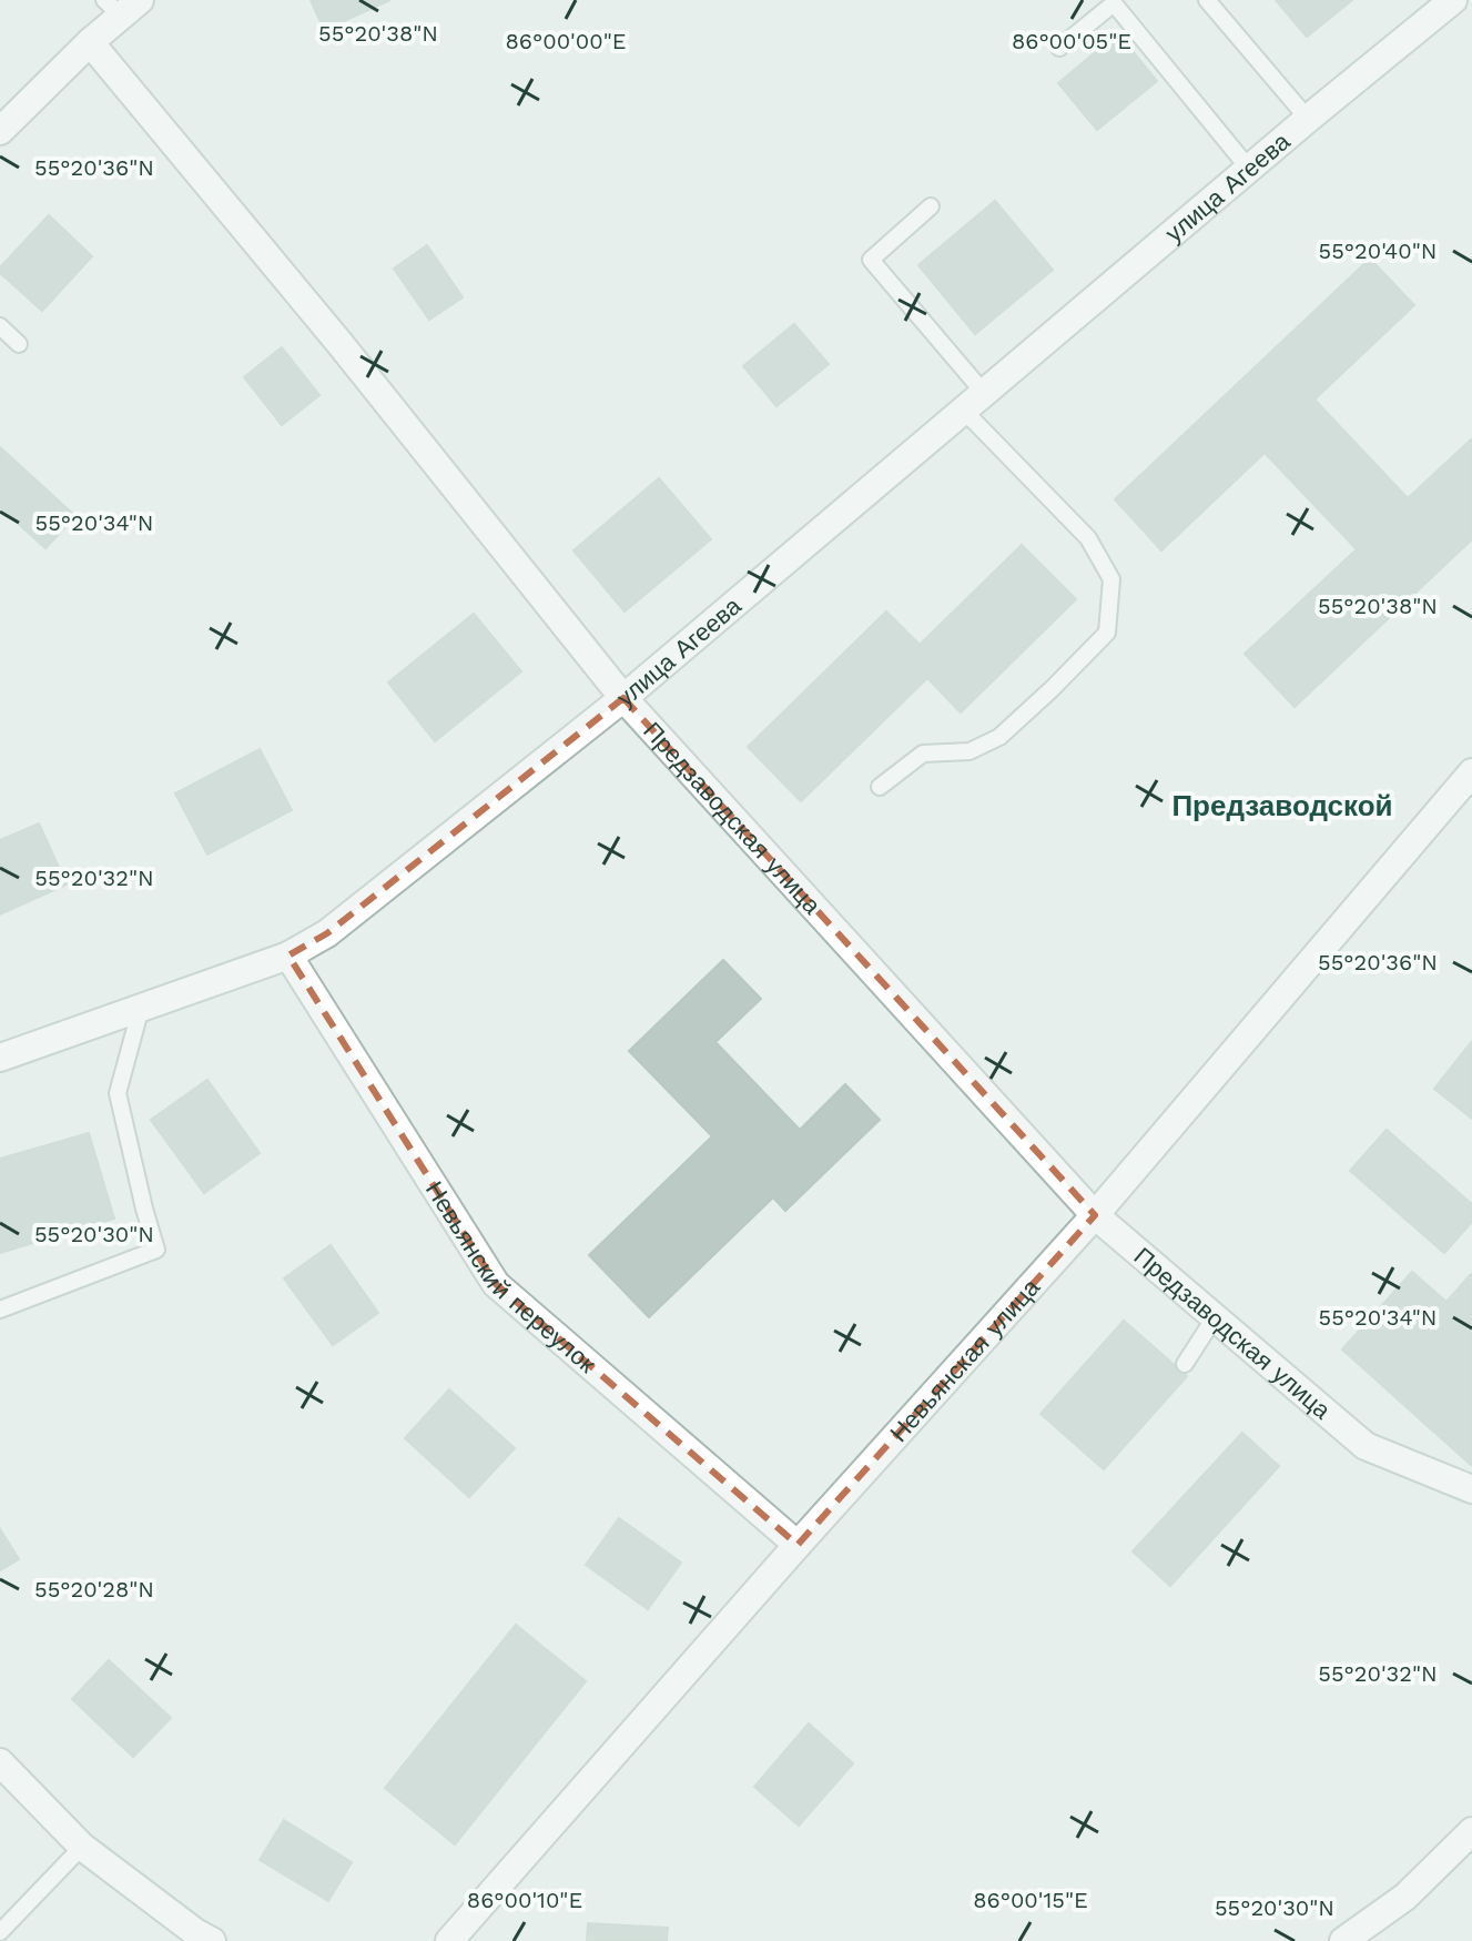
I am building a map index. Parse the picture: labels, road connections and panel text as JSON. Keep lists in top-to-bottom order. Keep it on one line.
{"streets":{"street":["улица Агеева","Предзаводская улица","Невьянский переулок","Невьянская улица"]},"crossings":[["улица Агеева","Предзаводская улица"],["улица Агеева","Невьянский переулок"],["Предзаводская улица","Невьянская улица"],["Невьянский переулок","Невьянская улица"]],"districts":["Предзаводской"],"coordinates":["55°20'38\"N","86°00'00\"E","86°00'05\"E","55°20'36\"N","55°20'40\"N","55°20'34\"N","55°20'32\"N","55°20'30\"N","55°20'28\"N","86°00'10\"E","86°00'15\"E"]}
